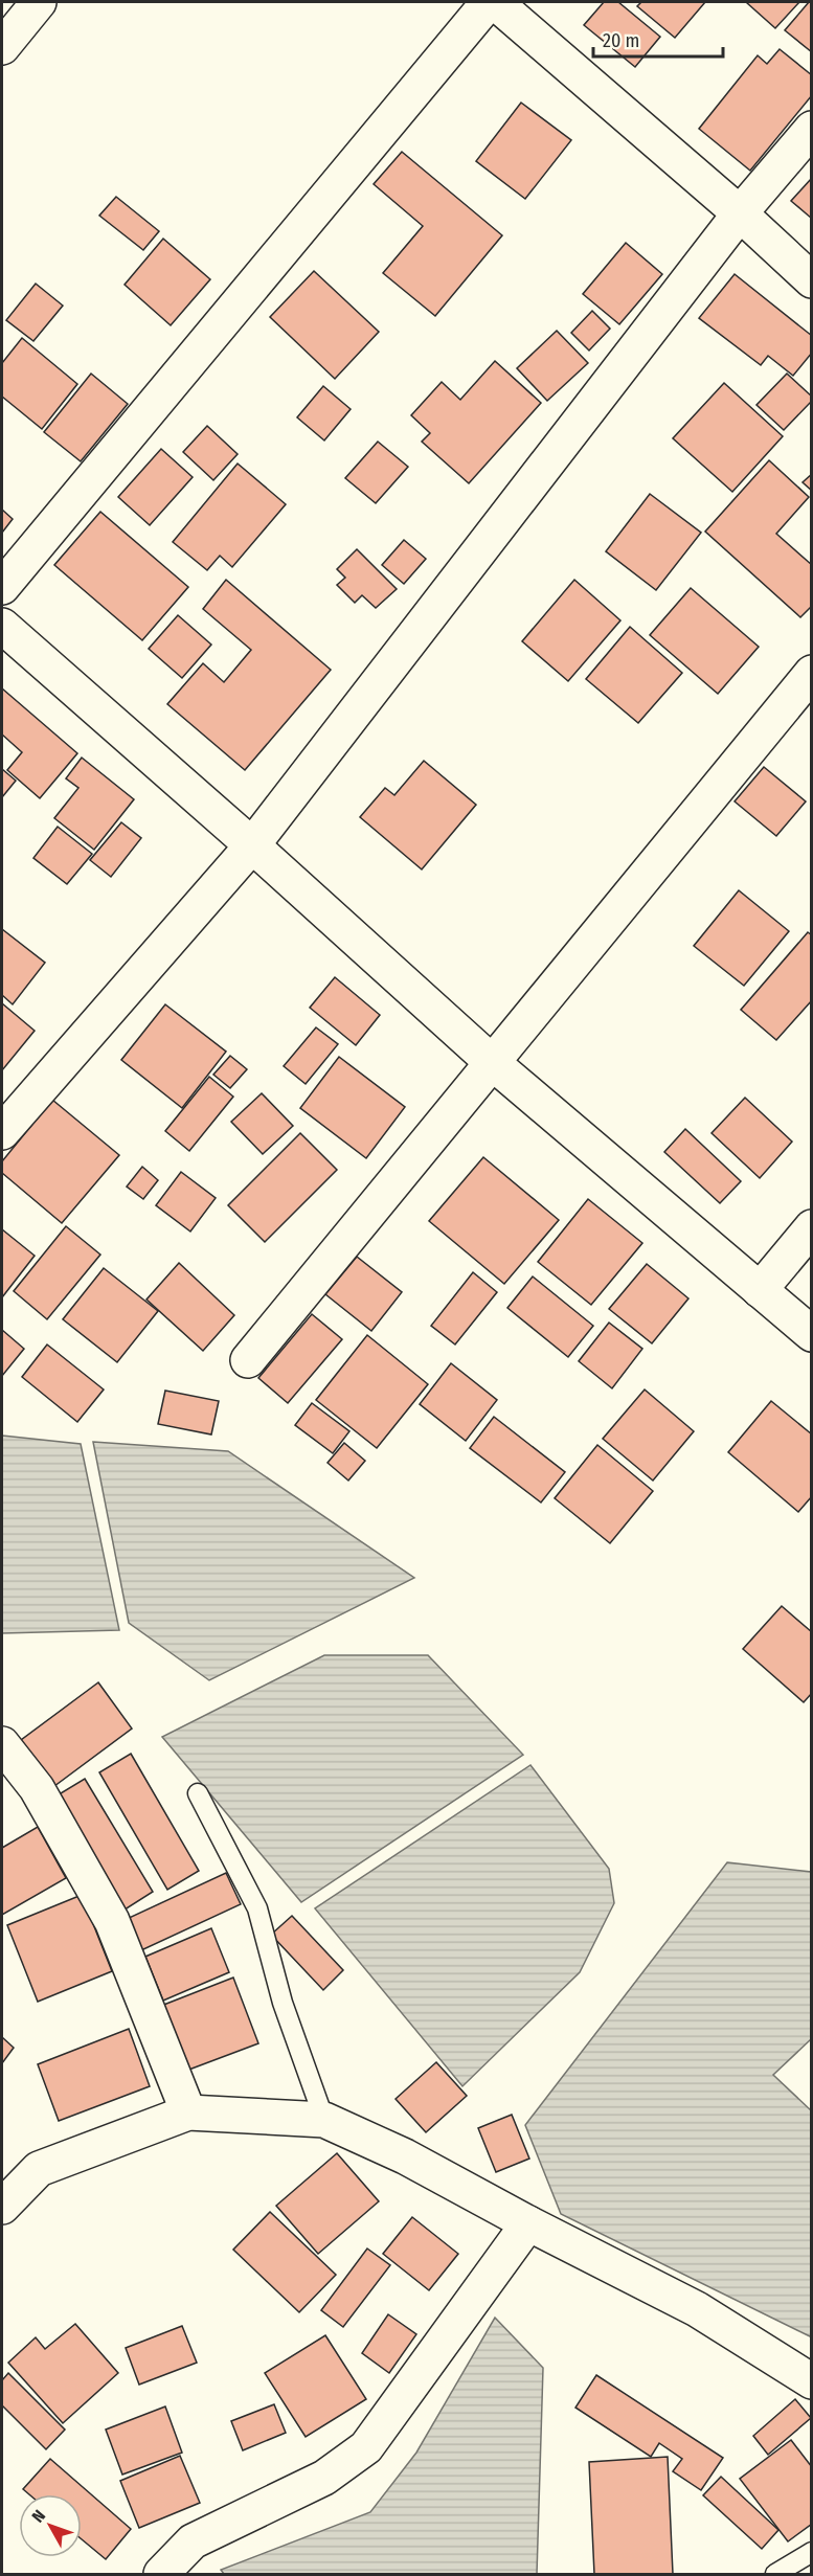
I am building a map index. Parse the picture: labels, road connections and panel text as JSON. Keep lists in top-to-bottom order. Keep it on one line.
{"scale_bar":"20 m","north":"top left"}
